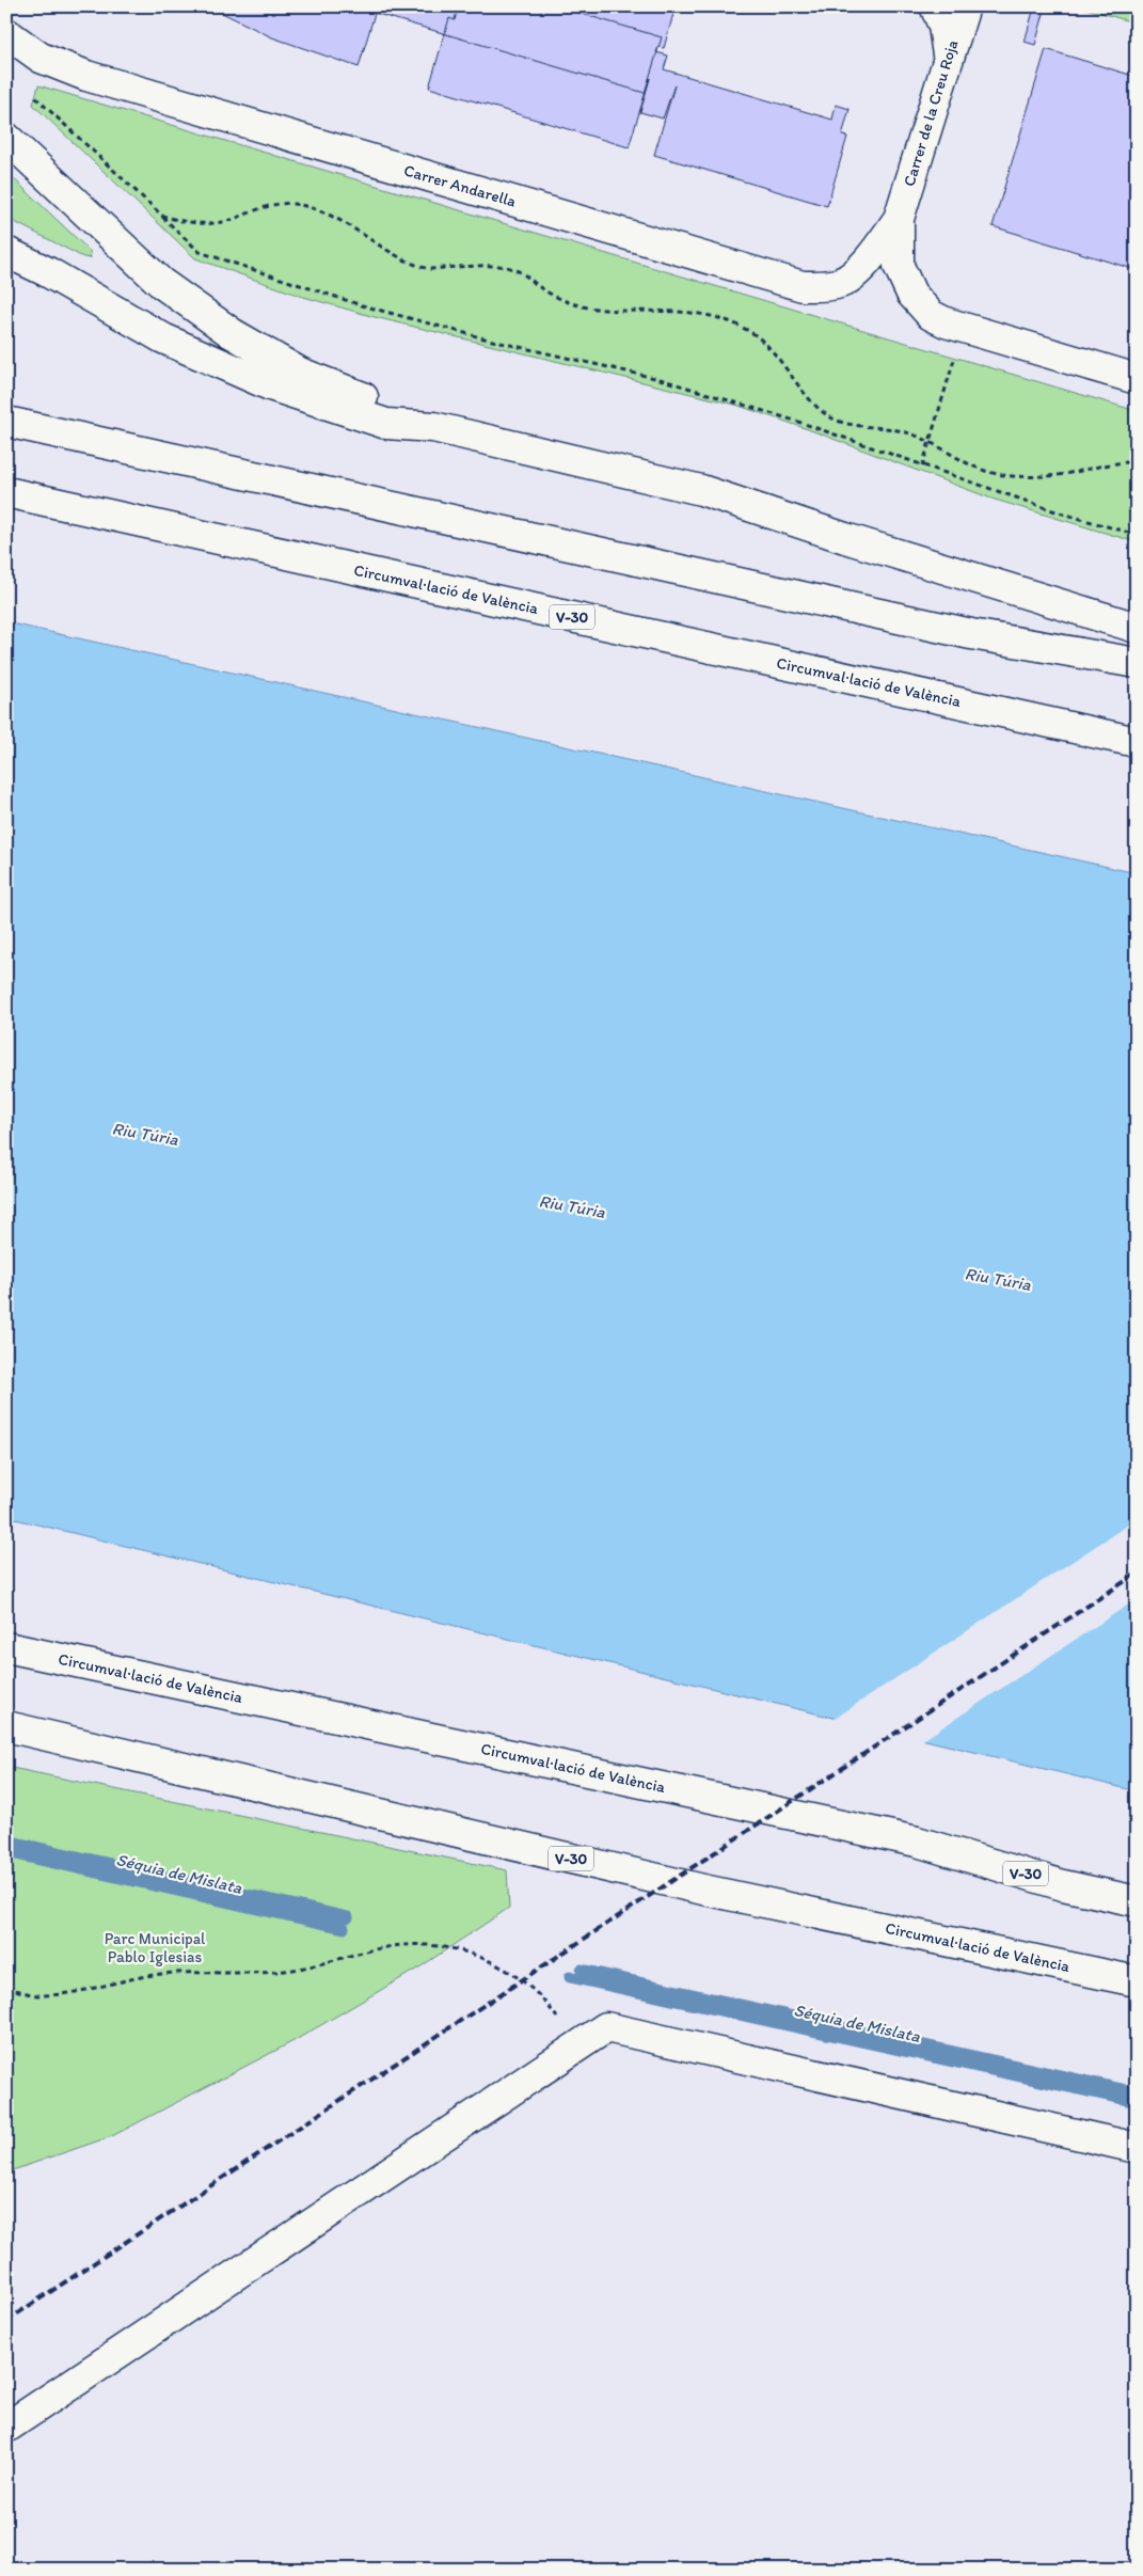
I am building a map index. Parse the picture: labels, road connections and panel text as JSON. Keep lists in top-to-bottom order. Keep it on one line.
{"streets":{"main road":["Carrer de la Creu Roja","Carrer Andarella","Circumval·lació de València","V-30"]},"crossings":[["Carrer de la Creu Roja","Carrer Andarella"]],"water":["Riu Túria","Séquia de Mislata"],"parks":["Parc Municipal Pablo Iglesias"]}
